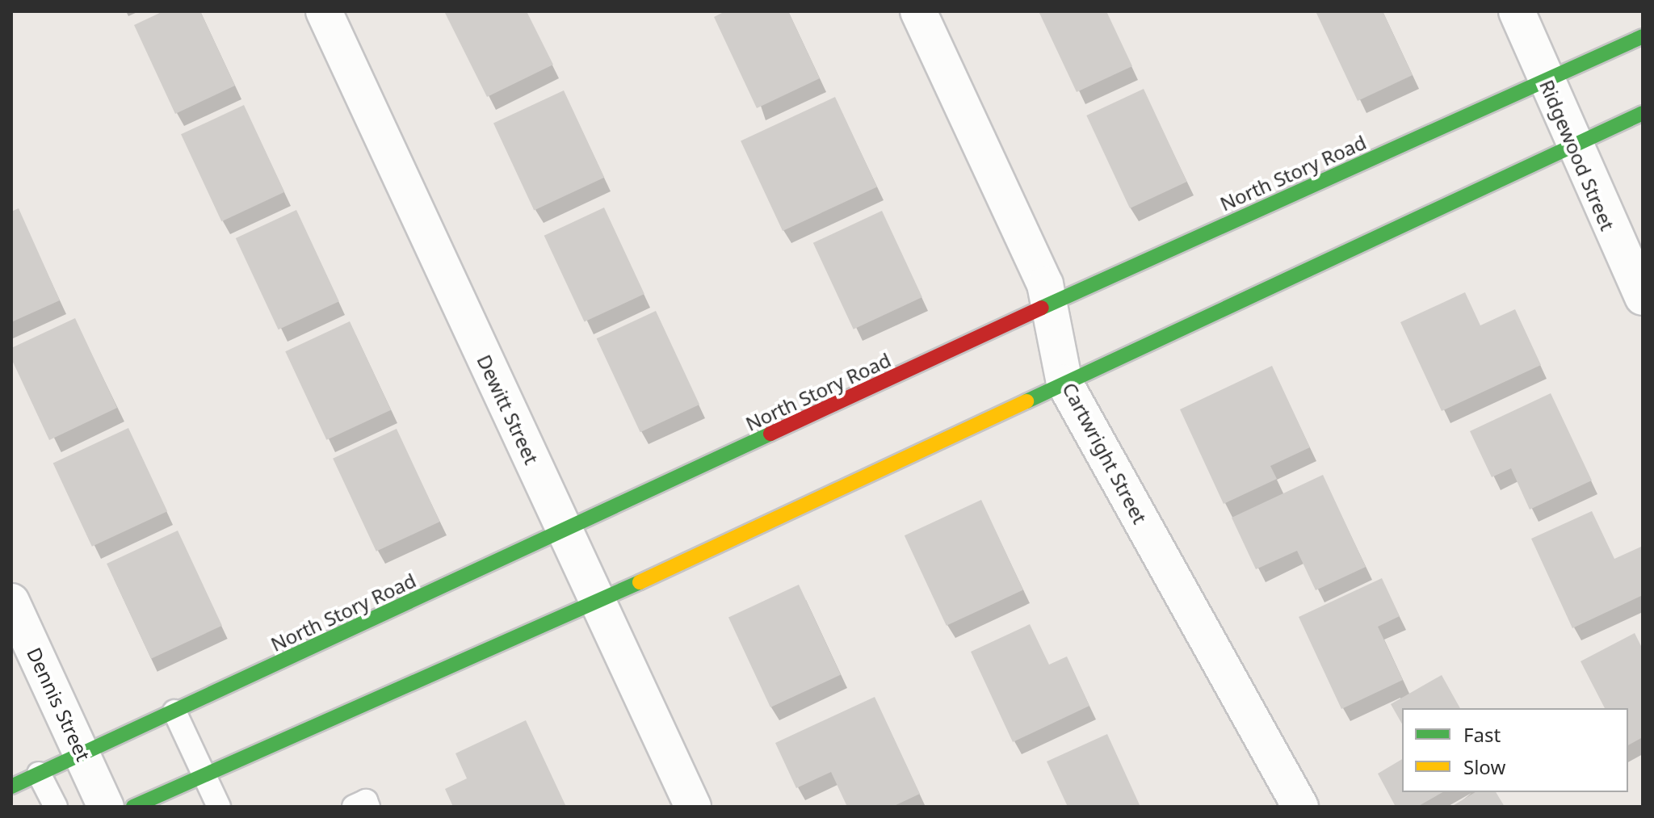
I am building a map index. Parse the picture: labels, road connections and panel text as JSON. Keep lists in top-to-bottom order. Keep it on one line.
{"streets":{"main road":["North Story Road"],"street":["Ridgewood Street","Dewitt Street","Cartwright Street","Dennis Street"]},"crossings":[["Ridgewood Street","North Story Road"],["North Story Road","Dewitt Street"],["North Story Road","Cartwright Street"],["North Story Road","Dennis Street"]],"legend":["Fast","Slow"]}
